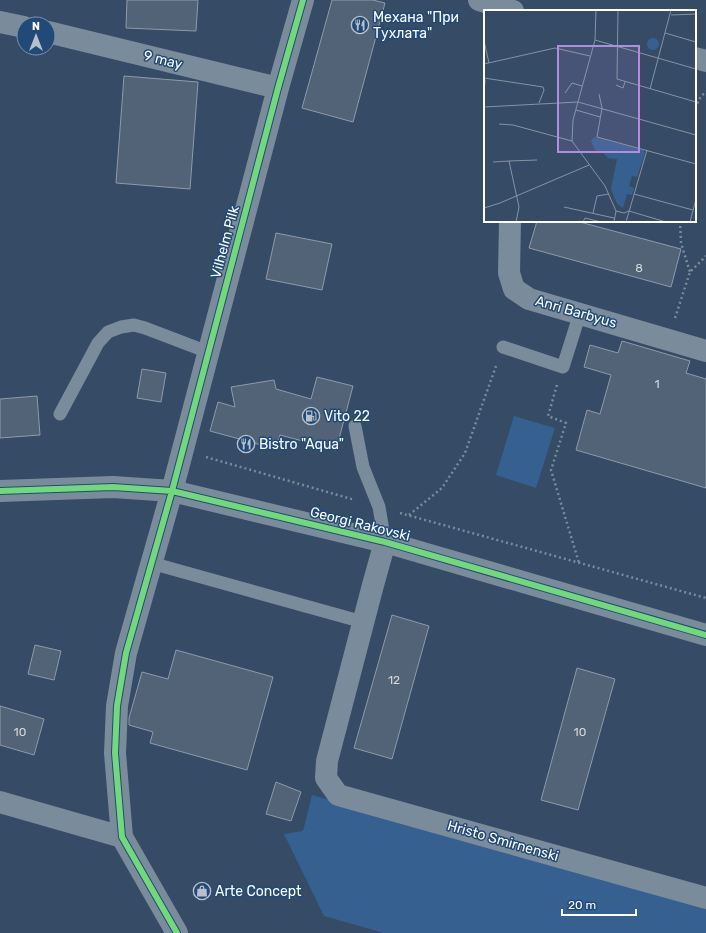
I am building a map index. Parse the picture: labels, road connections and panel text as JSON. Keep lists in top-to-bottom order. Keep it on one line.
{"streets":{"street":["9 may","Vilhelm Pilk","Anri Barbyus","Georgi Rakovski","Hristo Smirnenski"]},"crossings":[["9 may","Vilhelm Pilk"],["Vilhelm Pilk","Georgi Rakovski"],["Georgi Rakovski","Hristo Smirnenski"]],"places":{"restaurant":["Механа \"При Тухлата\"","Bistro \"Aqua\""],"fuel station":["Vito 22"],"shop":["Arte Concept"]},"house_numbers":["8","1","12","10","10"],"scale_bar":"20 m","north":"top"}
